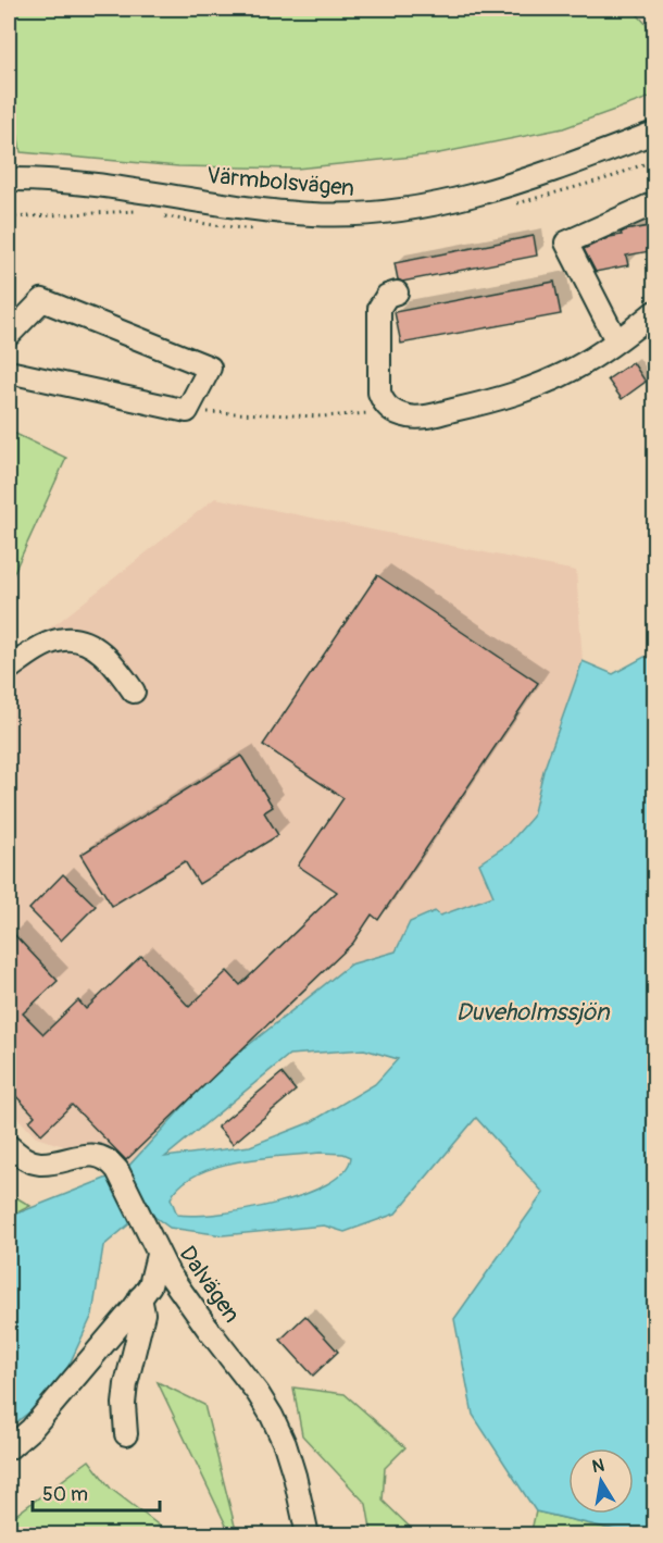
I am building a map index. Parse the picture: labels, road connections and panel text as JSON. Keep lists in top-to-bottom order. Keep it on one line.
{"streets":{"street":["Värmbolsvägen","Dalvägen"]},"water":["Duveholmssjön"],"scale_bar":"50 m","north":"top"}
